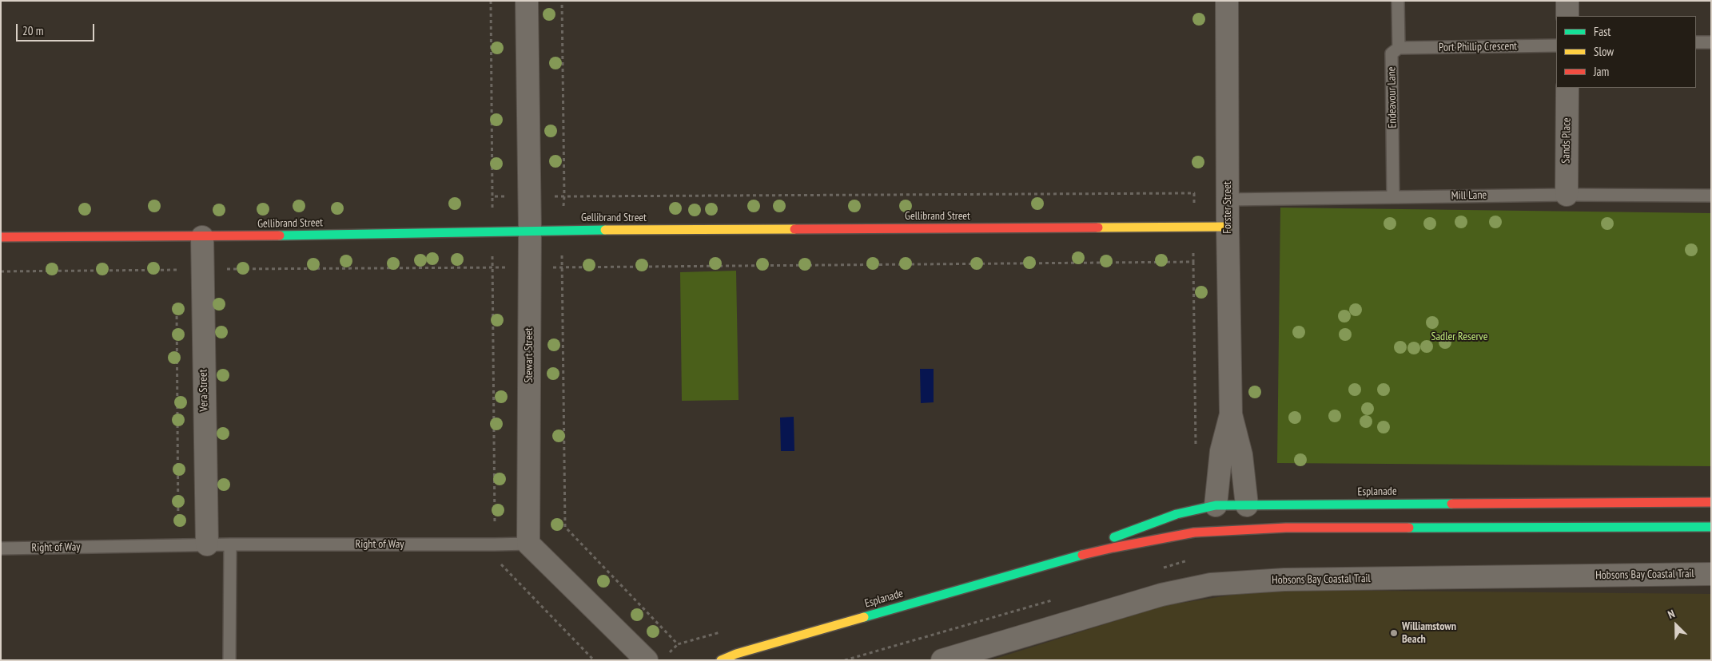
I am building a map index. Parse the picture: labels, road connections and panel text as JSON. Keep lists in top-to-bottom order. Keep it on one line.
{"streets":{"street":["Sands Place","Forster Street","Gellibrand Street","Stewart Street","Vera Street","Esplanade","Hobsons Bay Coastal Trail"],"lane":["Port Phillip Crescent","Endeavour Lane","Mill Lane","Right of Way"]},"crossings":[["Port Phillip Crescent","Endeavour Lane"],["Endeavour Lane","Mill Lane"],["Sands Place","Mill Lane"],["Mill Lane","Forster Street"],["Forster Street","Gellibrand Street"],["Forster Street","Esplanade"],["Gellibrand Street","Stewart Street"],["Gellibrand Street","Vera Street"],["Stewart Street","Right of Way"],["Vera Street","Right of Way"]],"parks":["Sadler Reserve"],"places":["Williamstown Beach"],"legend":["Fast","Slow","Jam"],"scale_bar":"20 m","north":"top left"}
